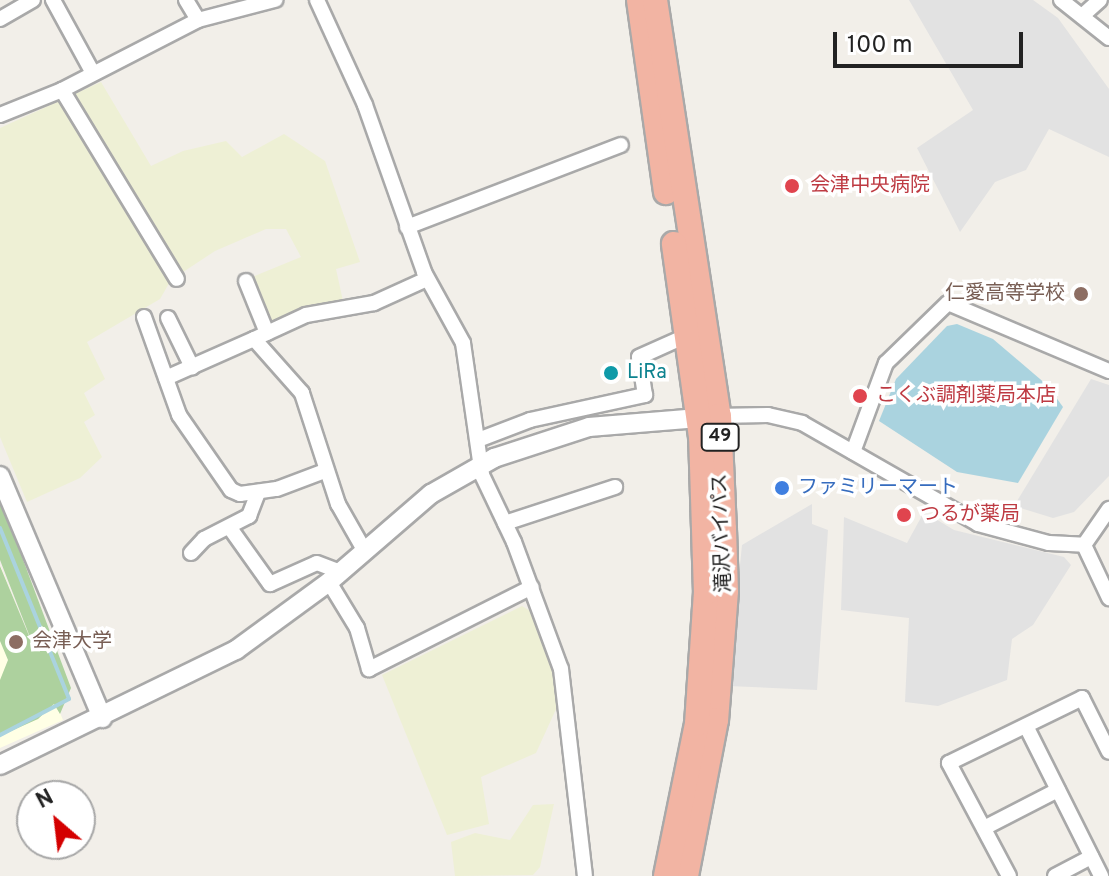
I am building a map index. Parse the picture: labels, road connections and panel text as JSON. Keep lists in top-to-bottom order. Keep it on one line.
{"streets":{"highway":["49","滝沢バイパス"]},"places":["会津中央病院","仁愛高等学校","LiRa","こくぶ調剤薬局本店","ファミリーマート","つるが薬局","会津大学"],"scale_bar":"100 m","north":"top left"}
